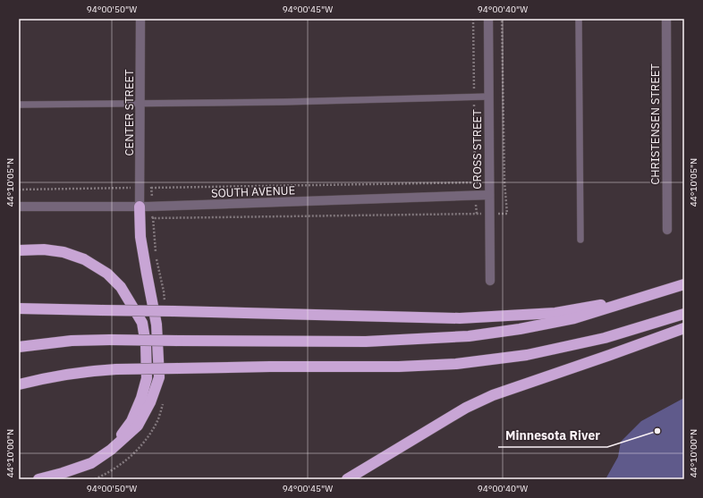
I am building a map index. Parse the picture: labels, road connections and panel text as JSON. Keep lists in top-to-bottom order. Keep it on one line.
{"streets":{"street":["CENTER STREET","CHRISTENSEN STREET","CROSS STREET","SOUTH AVENUE"]},"crossings":[["CENTER STREET","SOUTH AVENUE"],["CROSS STREET","SOUTH AVENUE"]],"places":["Minnesota River"],"coordinates":["94°00'50\"W","94°00'45\"W","94°00'40\"W","44°10'05\"N","44°10'00\"N"]}
